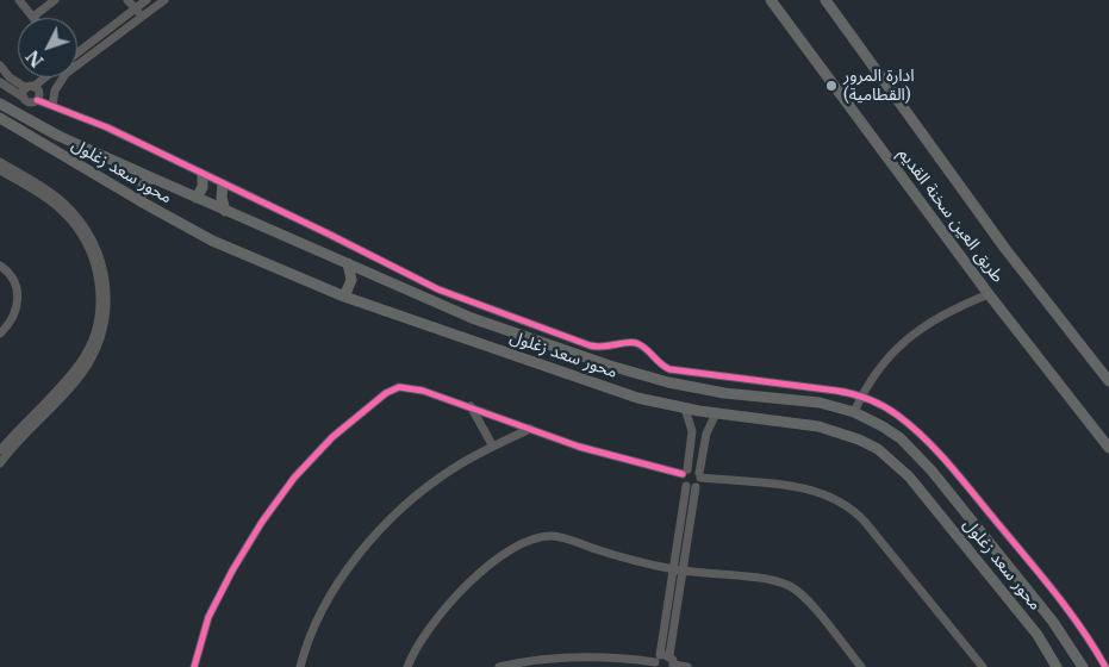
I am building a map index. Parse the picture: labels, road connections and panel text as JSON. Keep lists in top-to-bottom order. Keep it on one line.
{"streets":{"main road":["محور سعد زغلول","طريق العين سخنة القديم"]},"places":["ادارة المرور (القطامية)"],"north":"bottom left"}
